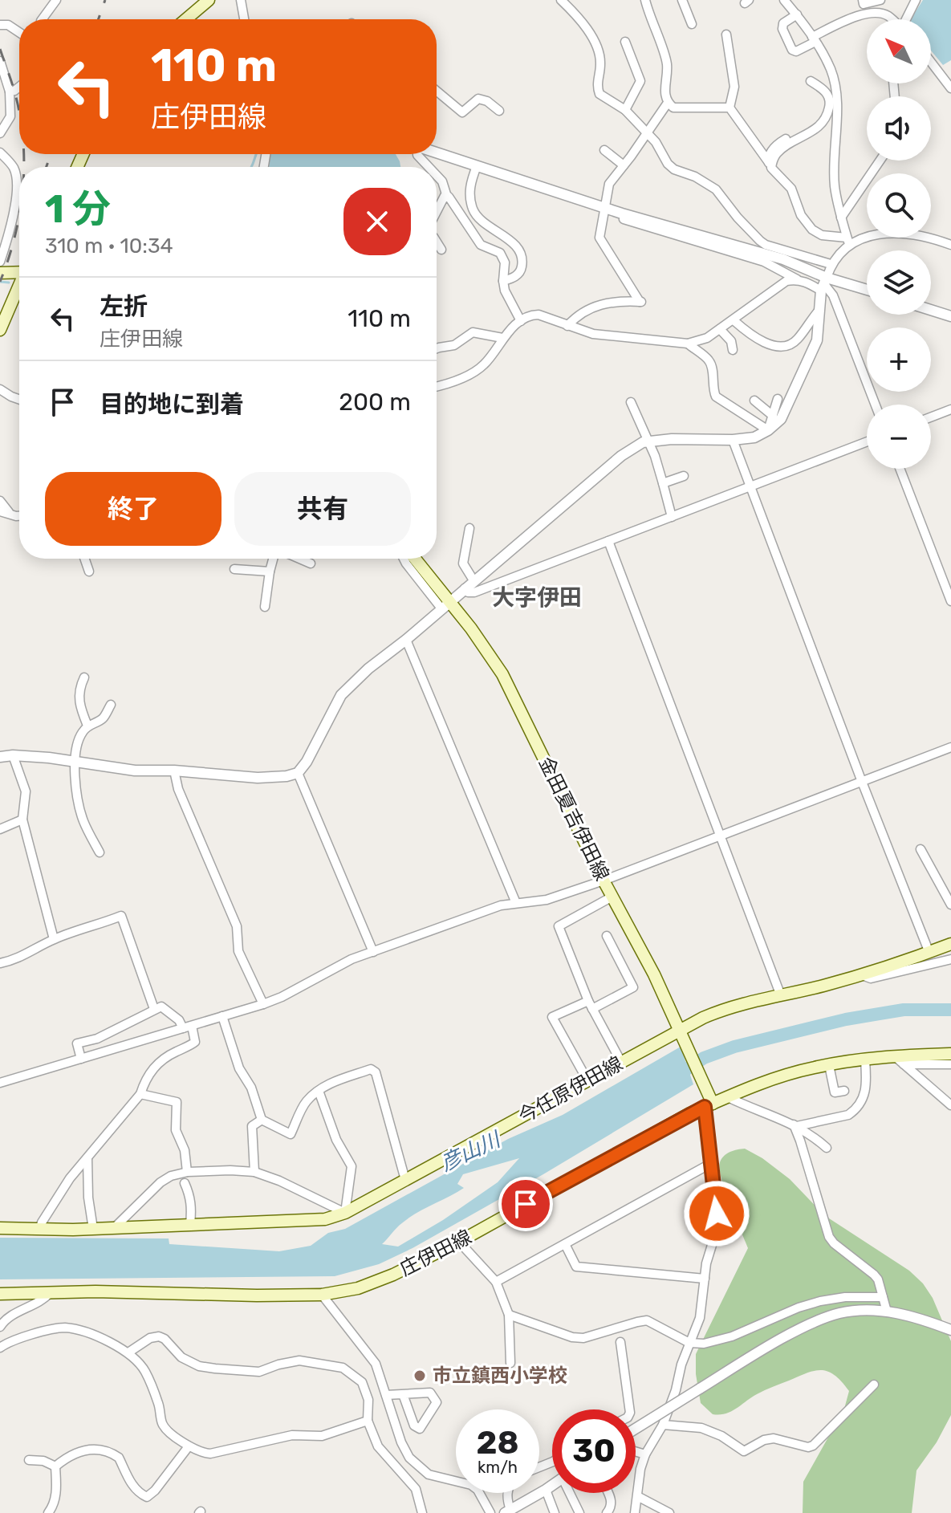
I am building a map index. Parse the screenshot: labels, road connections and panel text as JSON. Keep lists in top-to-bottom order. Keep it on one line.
{"streets":{"main road":["金田夏吉伊田線","今任原伊田線","庄伊田線"]},"crossings":[["金田夏吉伊田線","今任原伊田線"],["金田夏吉伊田線","庄伊田線"]],"districts":["大字伊田"],"water":["彦山川"],"places":["市立鎮西小学校"],"north":"top left","page":{"map_buttons":["+","−"],"turn":["110 m","庄伊田線"],"heading":["1 分","310 m · 10:34"],"list":[{"name":"左折","note":"庄伊田線","value":"110 m"},{"name":"目的地に到着","value":"200 m"}],"buttons":["終了","共有"],"speed":"28 km/h","limit":"30"}}
